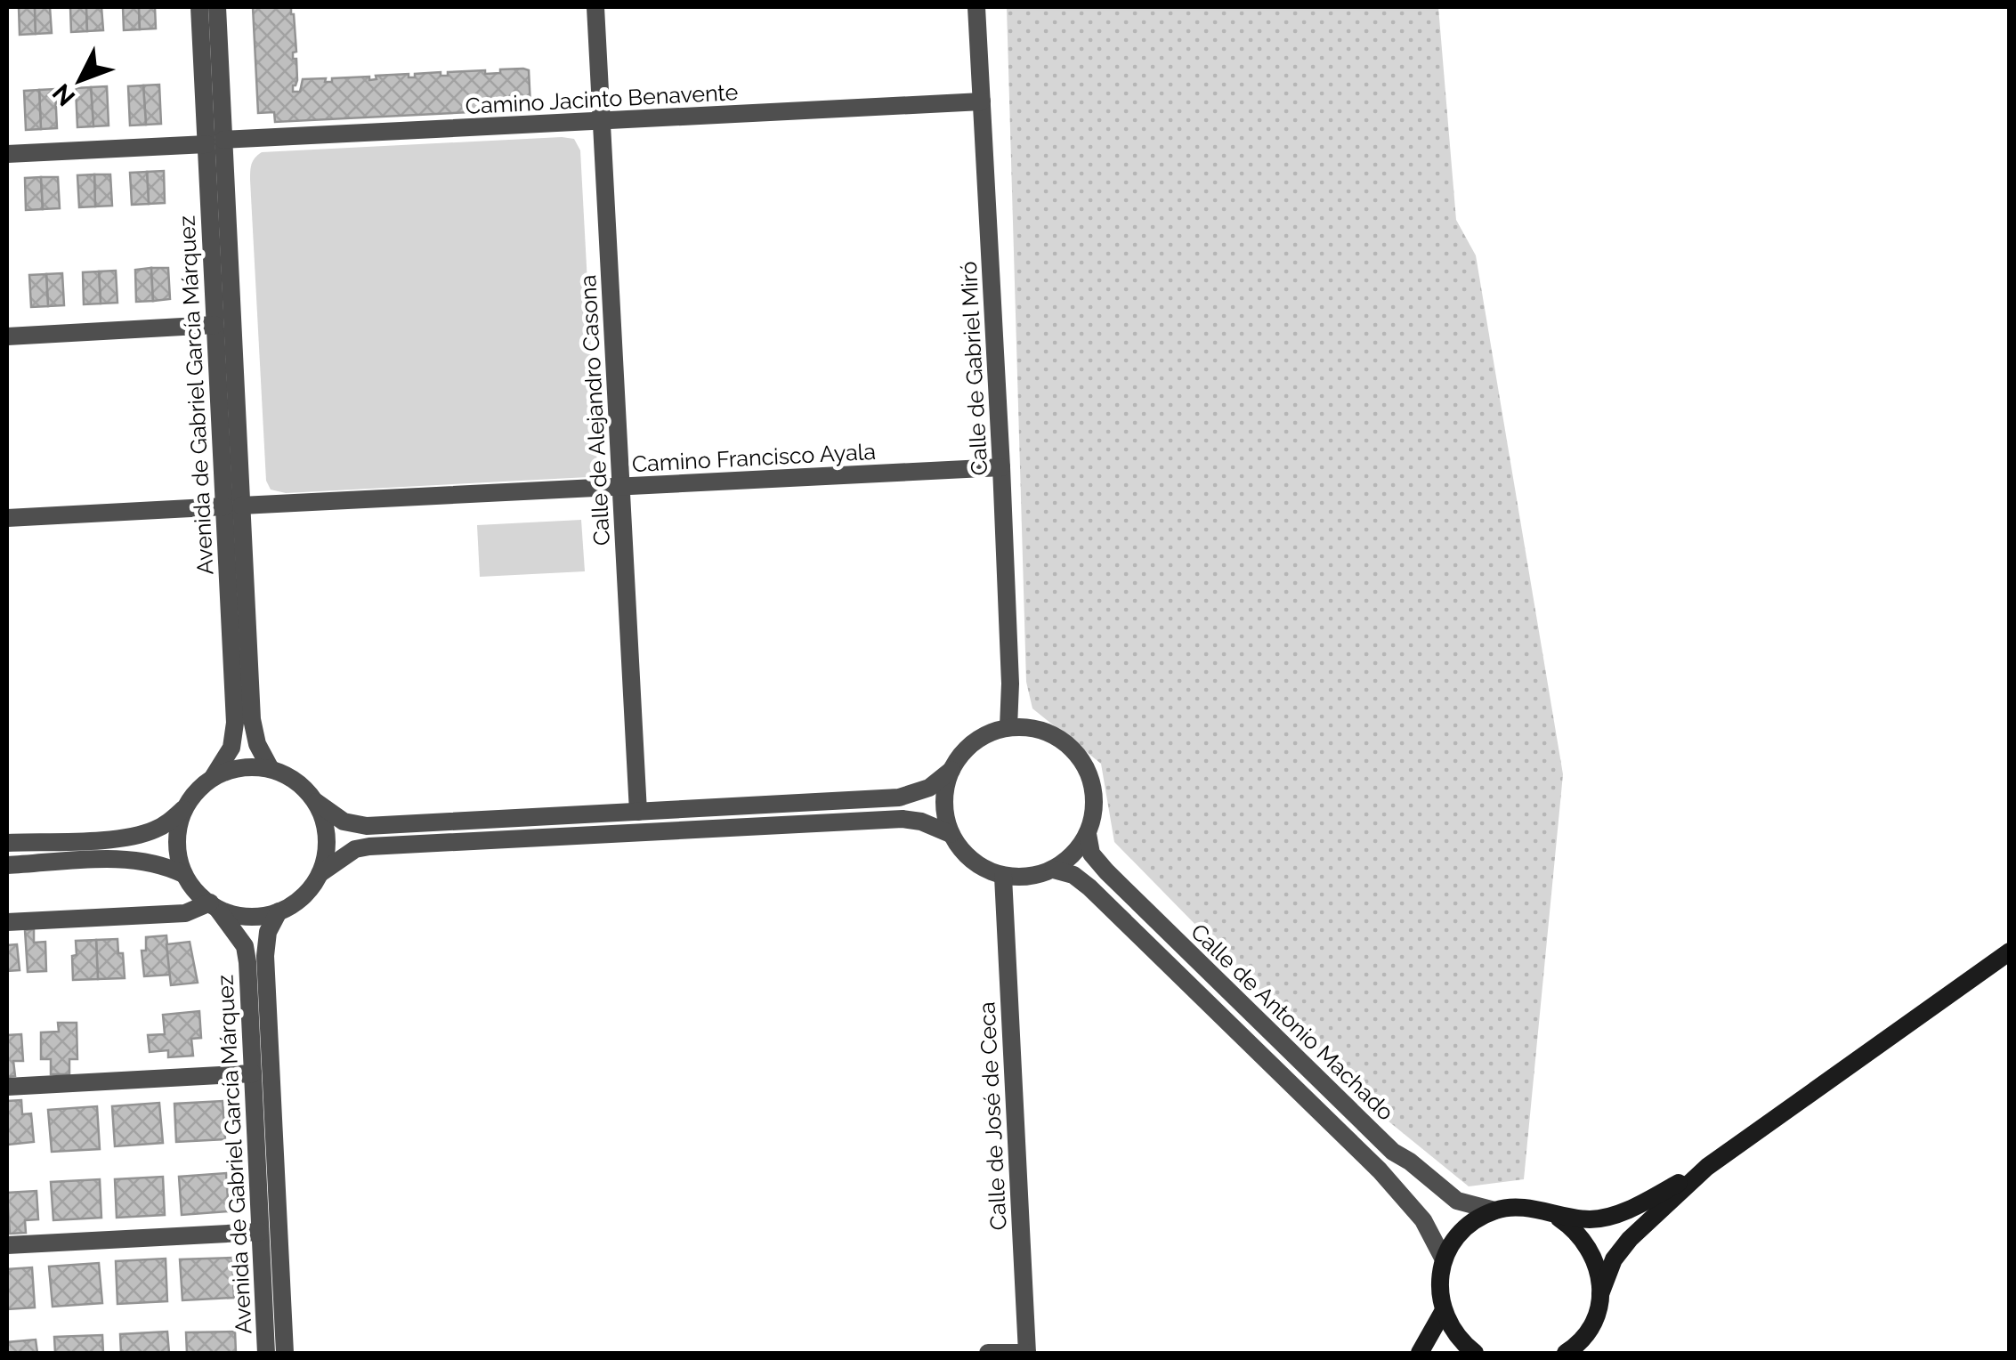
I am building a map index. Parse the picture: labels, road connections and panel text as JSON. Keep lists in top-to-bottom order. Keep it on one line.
{"streets":{"street":["Camino Jacinto Benavente","Calle de Gabriel Miró","Avenida de Gabriel García Márquez","Calle de Alejandro Casona","Camino Francisco Ayala","Calle de Antonio Machado","Calle de José de Ceca"]},"crossings":[["Camino Jacinto Benavente","Calle de Gabriel Miró"],["Camino Jacinto Benavente","Avenida de Gabriel García Márquez"],["Camino Jacinto Benavente","Calle de Alejandro Casona"],["Calle de Gabriel Miró","Camino Francisco Ayala"],["Calle de Gabriel Miró","Calle de Antonio Machado"],["Calle de Gabriel Miró","Calle de José de Ceca"],["Avenida de Gabriel García Márquez","Camino Francisco Ayala"],["Calle de Alejandro Casona","Camino Francisco Ayala"],["Calle de Antonio Machado","Calle de José de Ceca"]],"north":"bottom left"}
